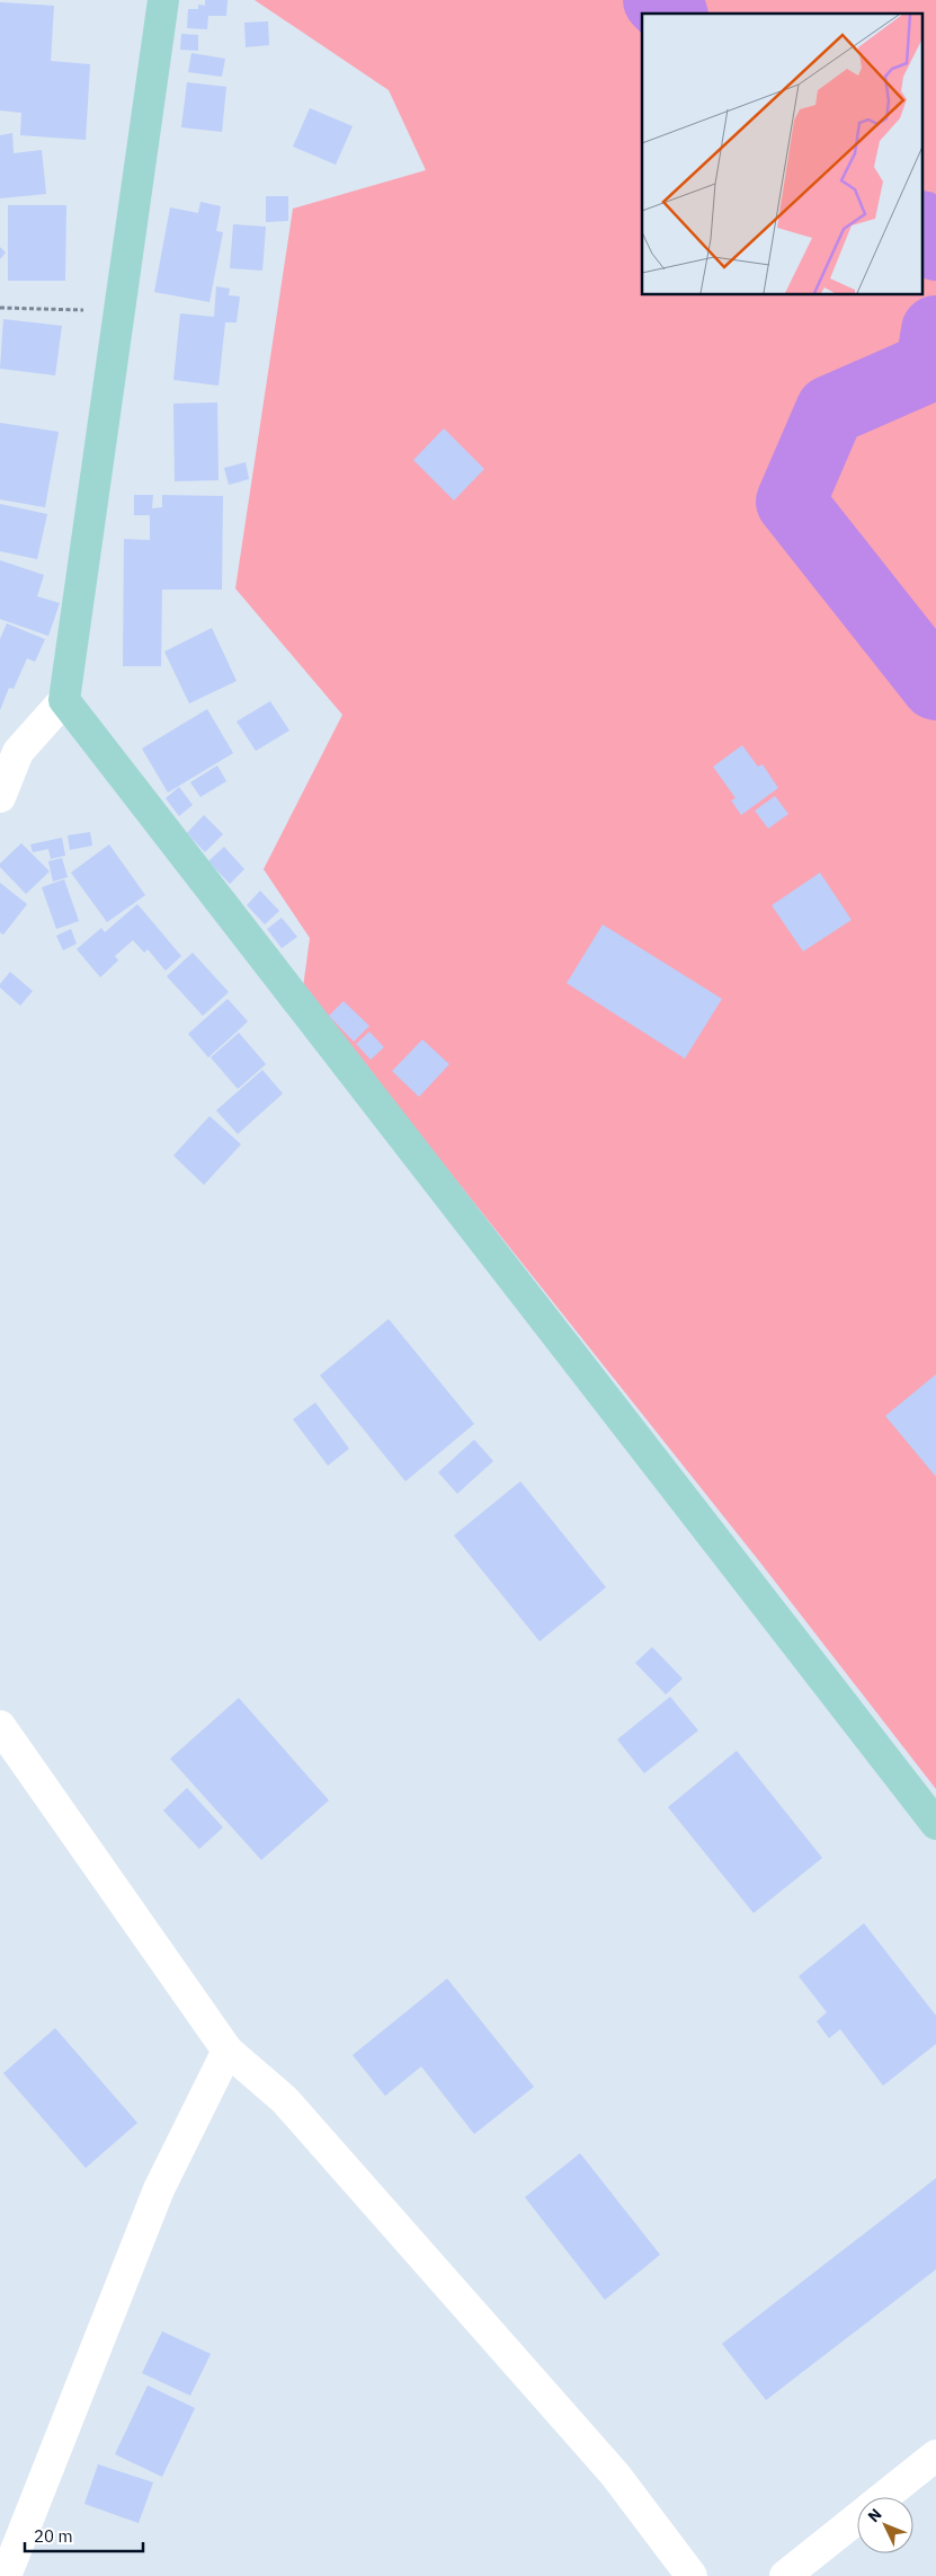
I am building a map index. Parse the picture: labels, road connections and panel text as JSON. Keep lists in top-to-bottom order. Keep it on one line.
{"scale_bar":"20 m","north":"top left"}
